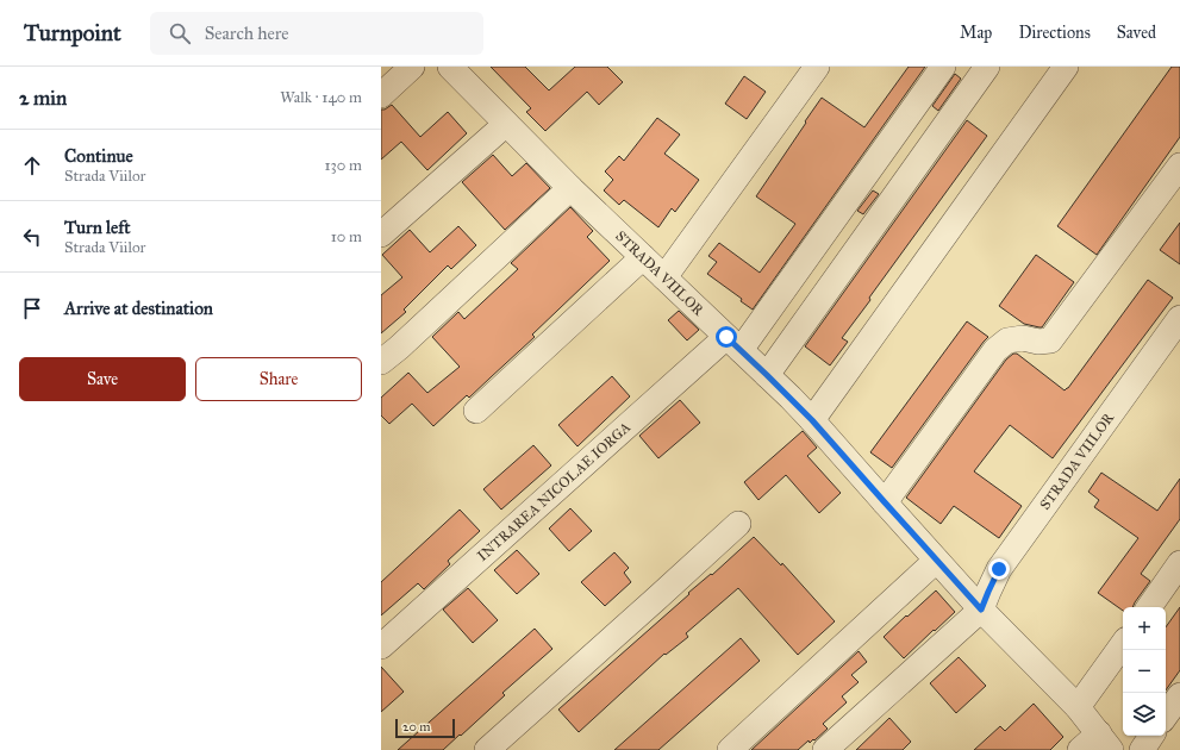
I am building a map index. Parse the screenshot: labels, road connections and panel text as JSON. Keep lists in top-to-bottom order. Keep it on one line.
{"streets":{"street":["STRADA VIILOR","INTRAREA NICOLAE IORGA"]},"crossings":[["STRADA VIILOR","INTRAREA NICOLAE IORGA"]],"scale_bar":"20 m","page":{"header":"Turnpoint","search":"Search here","nav":["Map","Directions","Saved"],"heading":["2 min","Walk · 140 m"],"list":[["Continue","Strada Viilor","130 m"],["Turn left","Strada Viilor","10 m"],"Arrive at destination"],"buttons":["Save","Share"],"map_buttons":["+","−"],"scale":"20 m"}}
